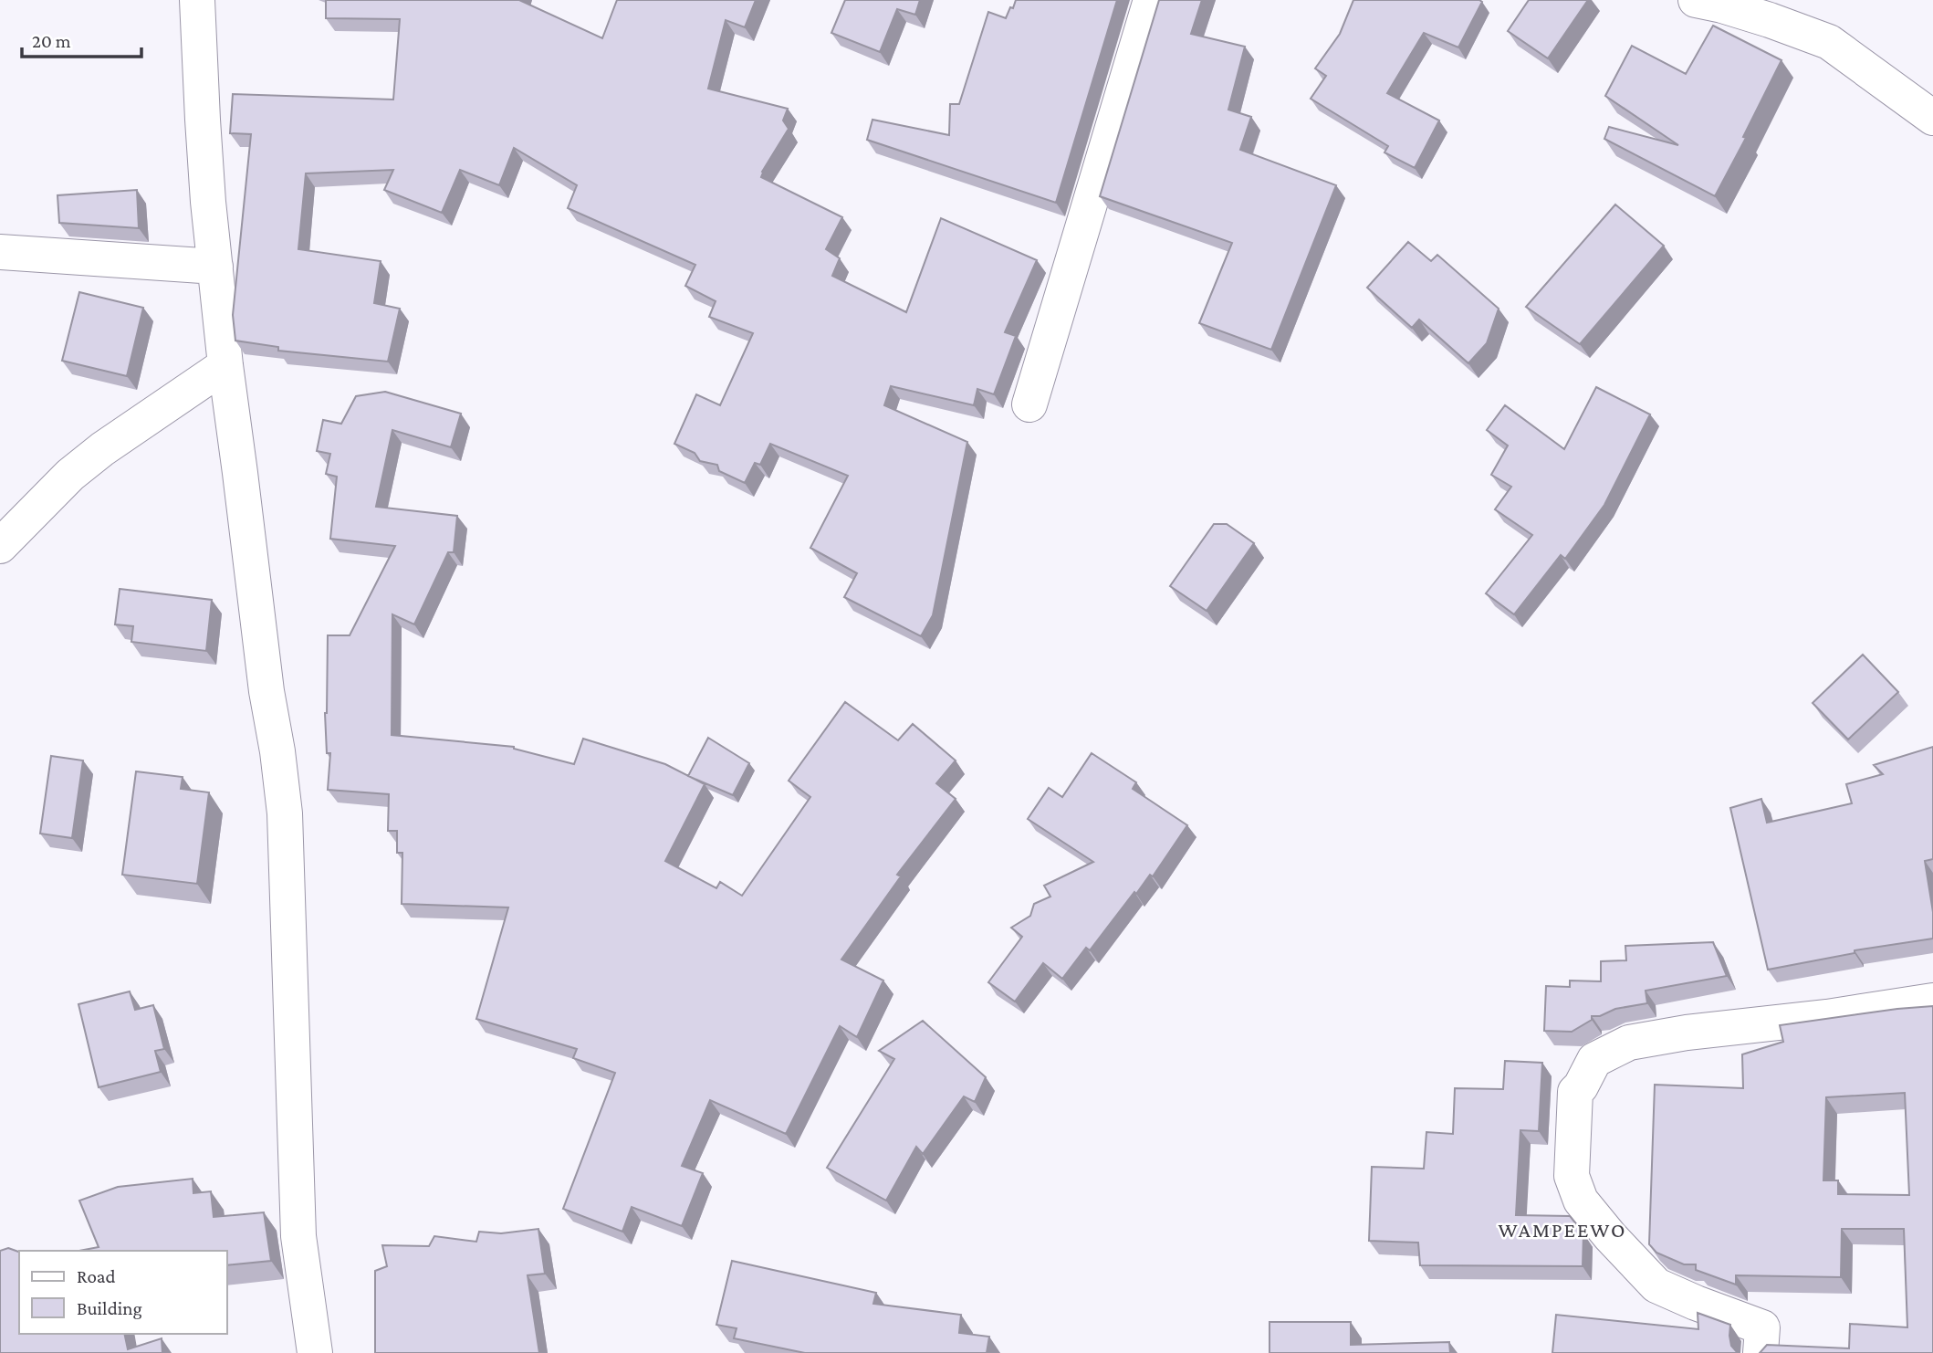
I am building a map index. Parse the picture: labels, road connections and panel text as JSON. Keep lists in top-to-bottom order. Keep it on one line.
{"districts":["WAMPEEWO"],"legend":["Road","Building"],"scale_bar":"20 m"}
